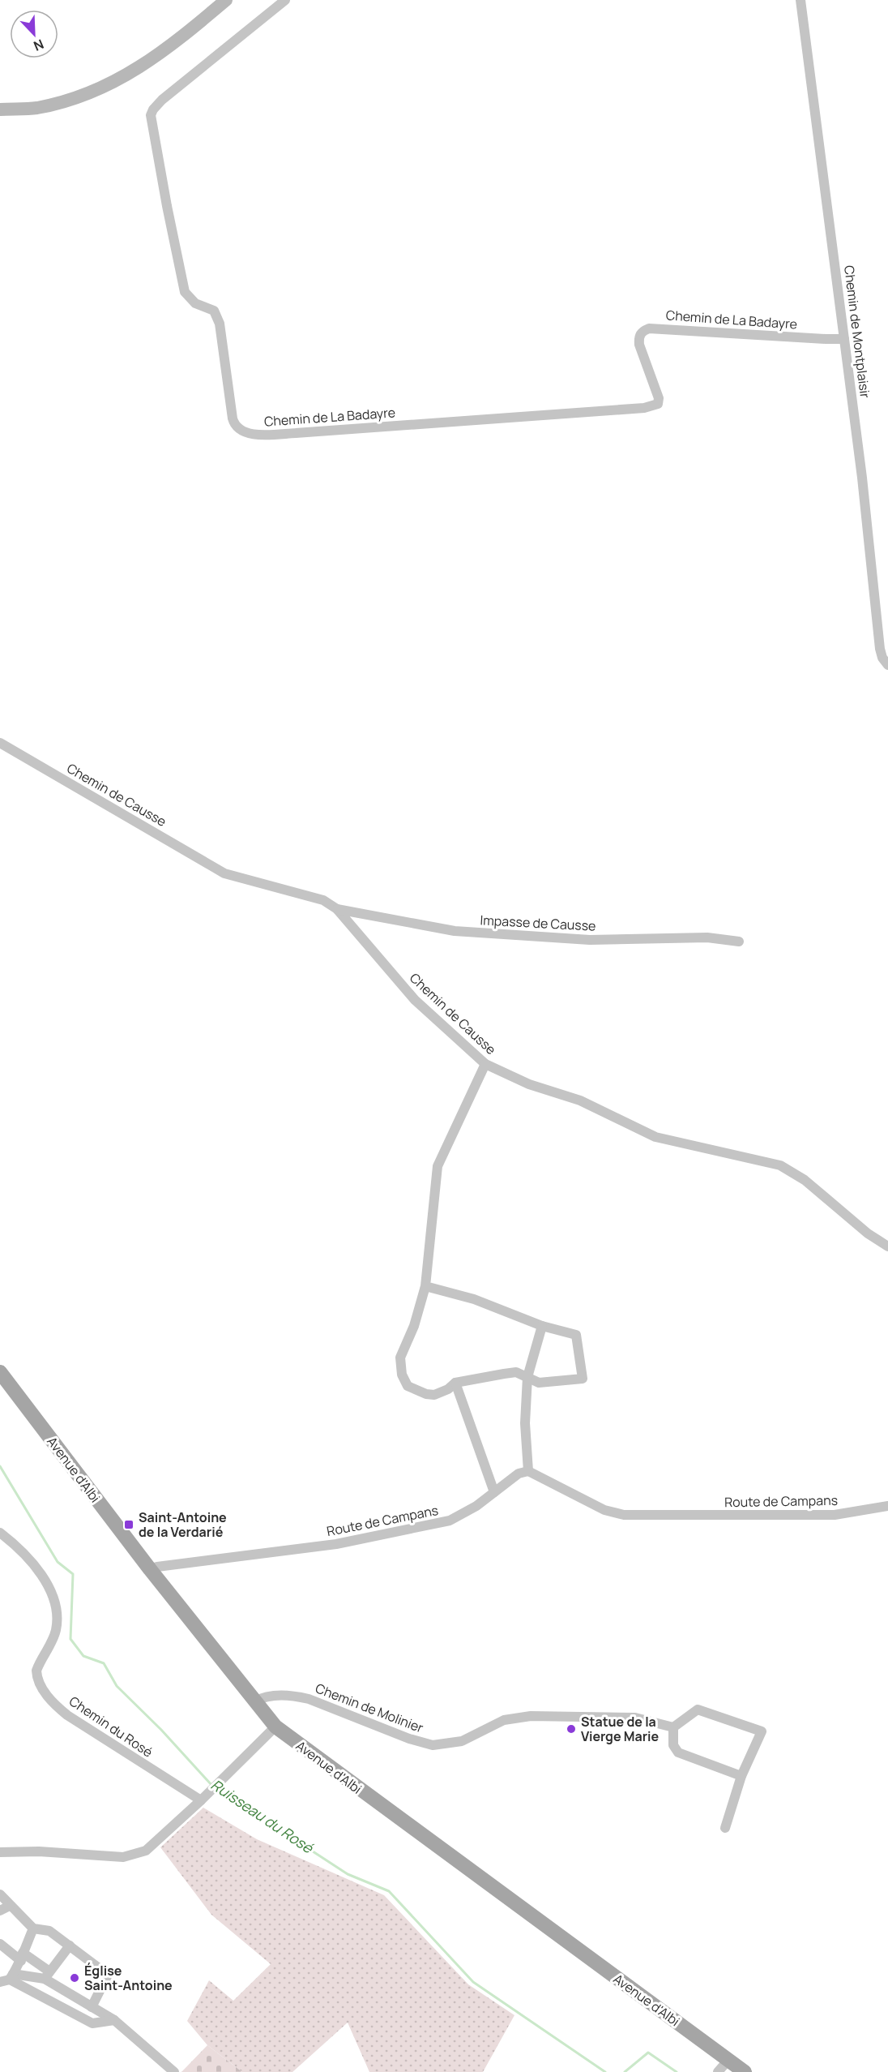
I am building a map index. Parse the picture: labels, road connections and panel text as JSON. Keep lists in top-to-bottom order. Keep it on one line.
{"streets":{"main road":["Avenue d'Albi"],"street":["Chemin de La Badayre","Chemin de Montplaisir","Chemin de Causse","Impasse de Causse","Route de Campans","Chemin de Molinier","Chemin du Rosé"]},"crossings":[["Chemin de La Badayre","Chemin de Montplaisir"],["Chemin de Causse","Impasse de Causse"],["Avenue d'Albi","Route de Campans"],["Avenue d'Albi","Chemin de Molinier"]],"water":["Ruisseau du Rosé"],"places":{"transit":["Saint-Antoine de la Verdarié"],"other":["Statue de la Vierge Marie","Église Saint-Antoine"]},"north":"bottom right"}
